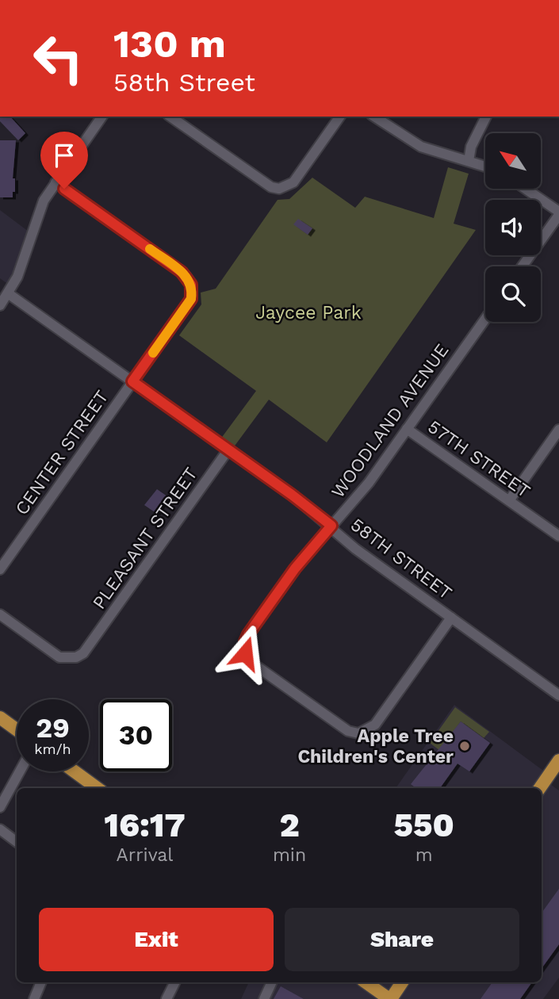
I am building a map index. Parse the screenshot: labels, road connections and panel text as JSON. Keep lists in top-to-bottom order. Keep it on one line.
{"streets":{"street":["WOODLAND AVENUE","CENTER STREET","57TH STREET","PLEASANT STREET","58TH STREET"]},"crossings":[["WOODLAND AVENUE","57TH STREET"],["WOODLAND AVENUE","58TH STREET"],["CENTER STREET","58TH STREET"],["PLEASANT STREET","58TH STREET"]],"parks":["Jaycee Park"],"places":["Apple Tree Children's Center"],"north":"top left","page":{"turn":["130 m","58th Street"],"speed":"29 km/h","limit":"30","eta":["16:17","Arrival","2","min","550","m"],"buttons":["Exit","Share"]}}
